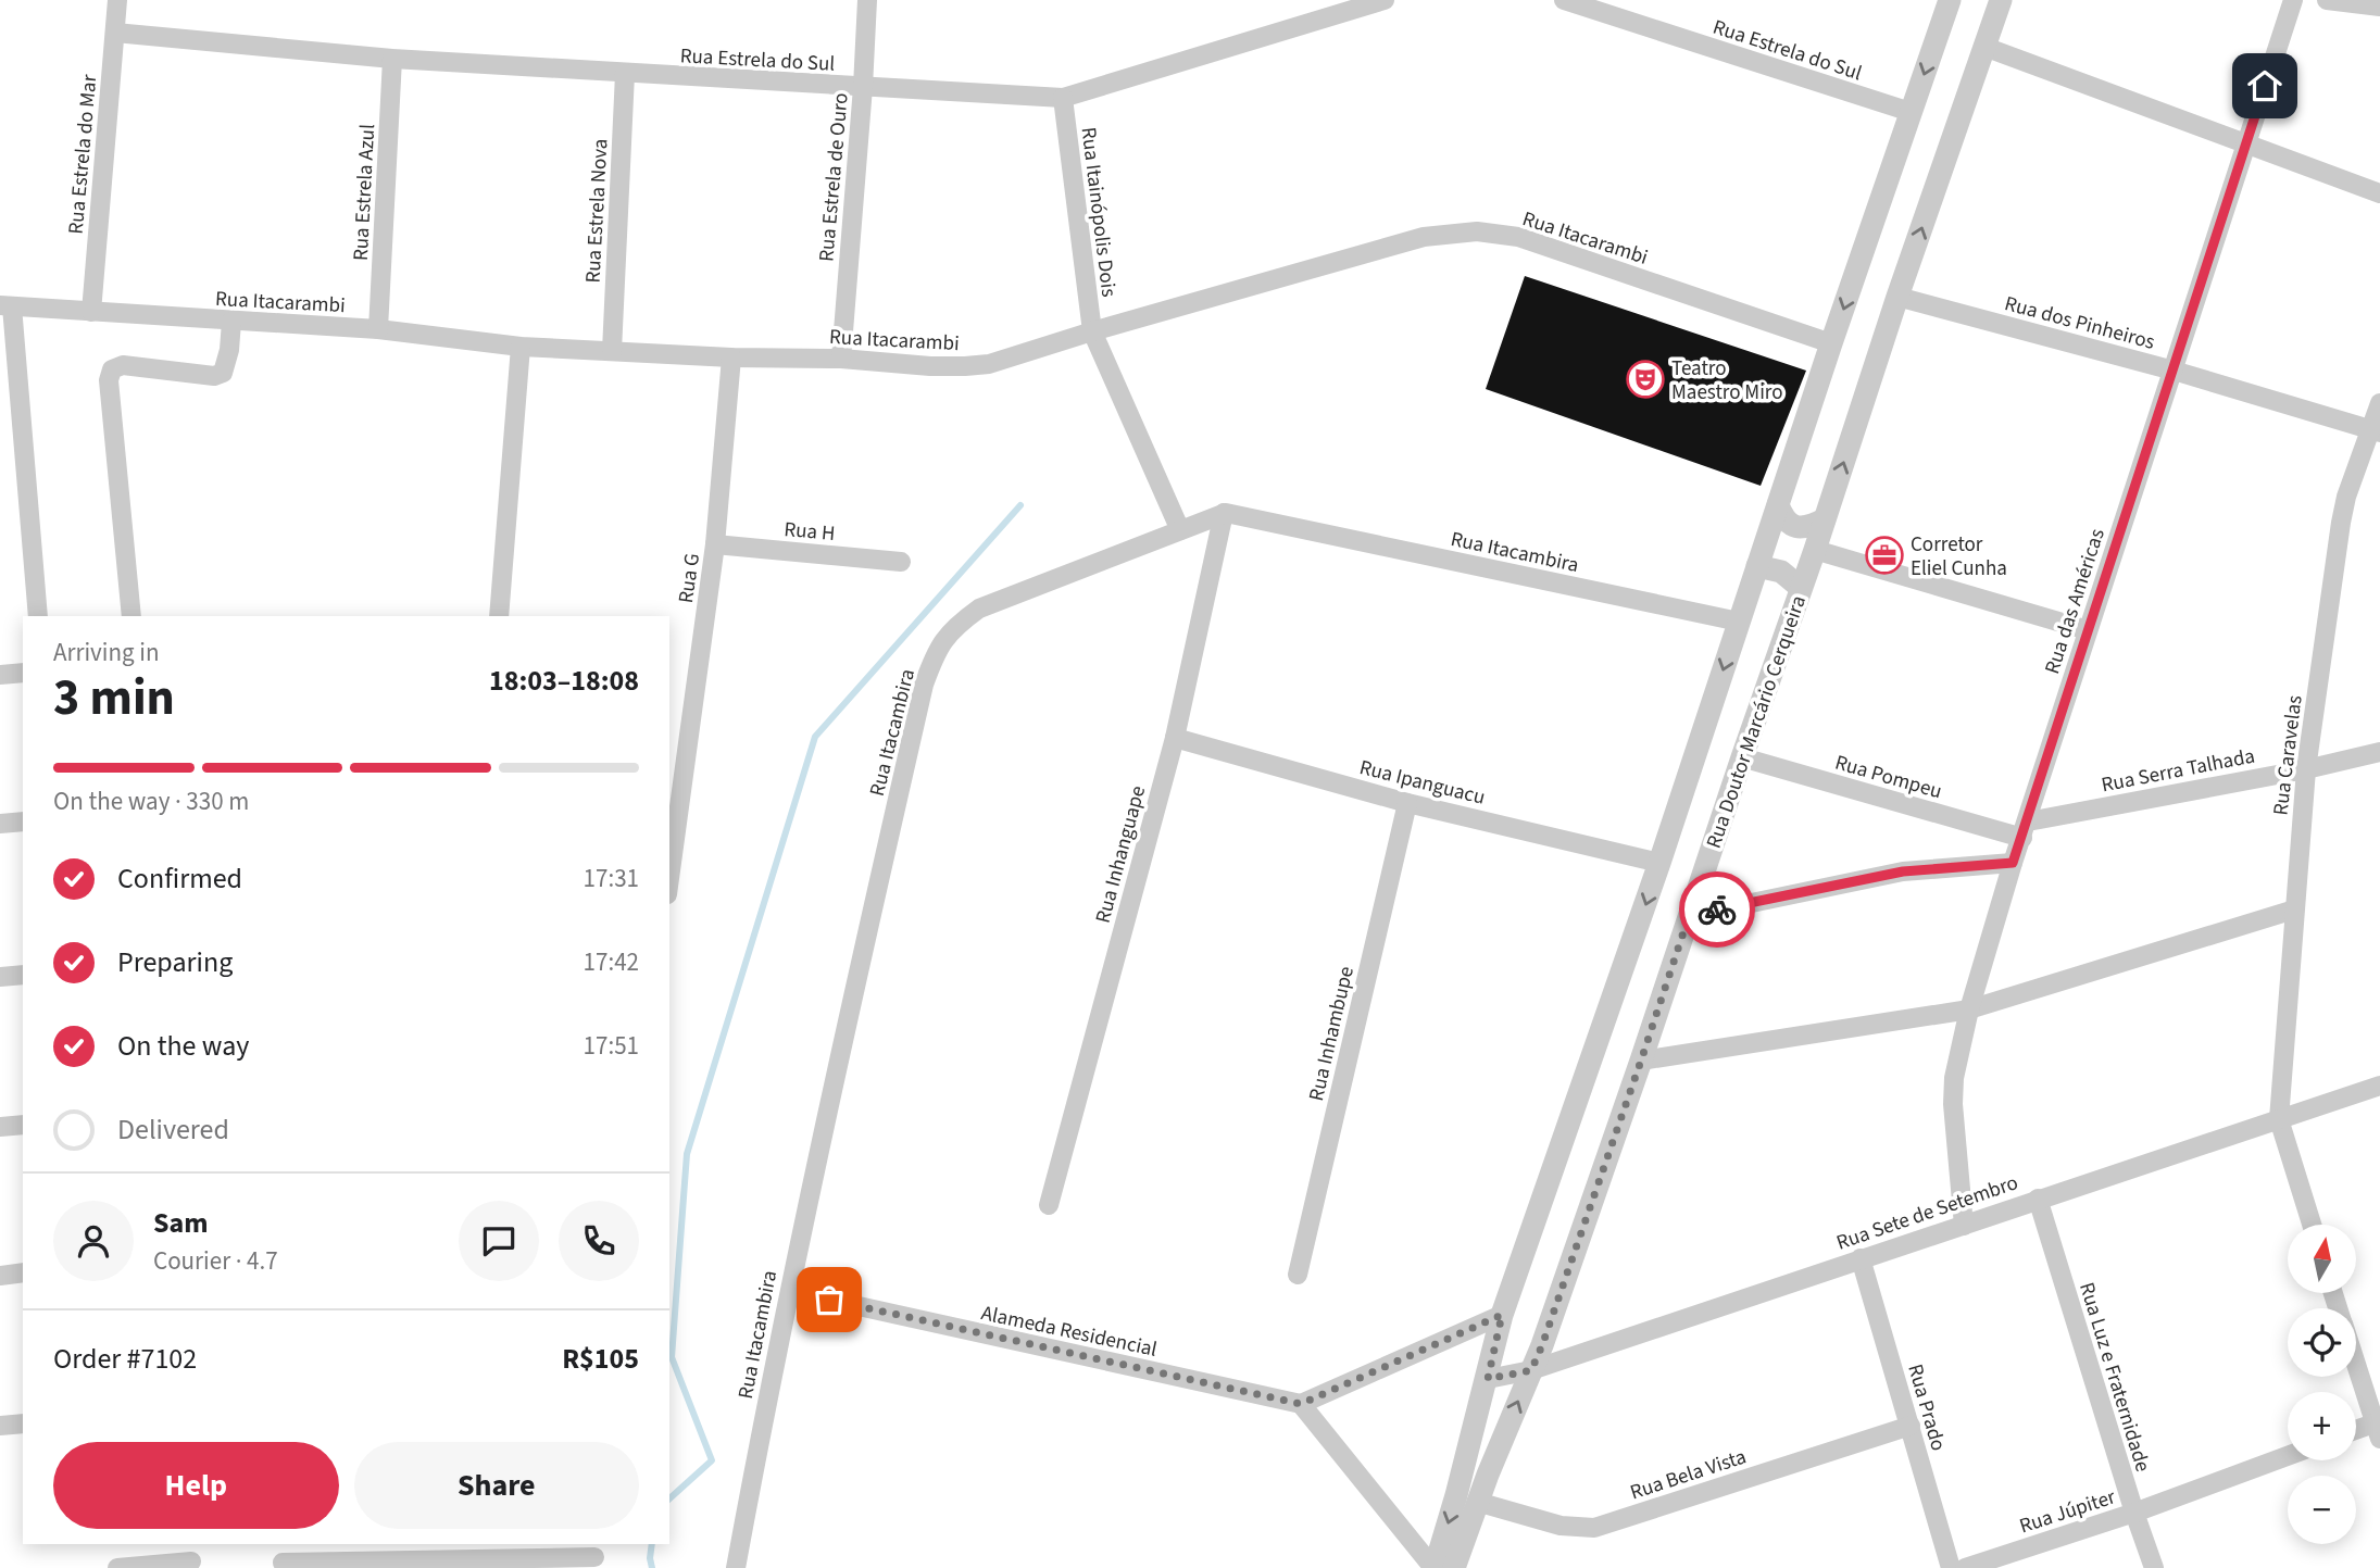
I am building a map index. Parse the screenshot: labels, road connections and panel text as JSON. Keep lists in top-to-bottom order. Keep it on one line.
{"streets":{"street":["Rua Estrela do Sul","Rua Estrela do Mar","Rua Estrela de Ouro","Rua Estrela Azul","Rua Estrela Nova","Rua Itainópolis Dois","Rua Itacarambi","Rua dos Pinheiros","Rua H","Rua Itacambira","Rua G","Rua das Américas","Rua Doutor Marcário Cerqueira","Rua Caravelas","Rua Serra Talhada","Rua Pompeu","Rua Ipanguacu","Rua Inhanguape","Rua Inhambupe","Rua Sete de Setembro","Alameda Residencial","Rua Luz e Fraternidade","Rua Prado","Rua Bela Vista","Rua Júpiter"]},"crossings":[["Rua Estrela do Sul","Rua Estrela do Mar"],["Rua Estrela do Sul","Rua Estrela de Ouro"],["Rua Estrela do Sul","Rua Estrela Azul"],["Rua Estrela do Sul","Rua Estrela Nova"],["Rua Estrela do Sul","Rua Itainópolis Dois"],["Rua Estrela do Mar","Rua Itacarambi"],["Rua Estrela de Ouro","Rua Itacarambi"],["Rua Estrela Azul","Rua Itacarambi"],["Rua Estrela Nova","Rua Itacarambi"],["Rua Itainópolis Dois","Rua Itacarambi"],["Rua Itainópolis Dois","Rua Itacambira"],["Rua Itacarambi","Rua G"],["Rua dos Pinheiros","Rua das Américas"],["Rua dos Pinheiros","Rua Doutor Marcário Cerqueira"],["Rua dos Pinheiros","Rua Caravelas"],["Rua H","Rua G"],["Rua Itacambira","Rua Inhanguape"],["Rua das Américas","Rua Serra Talhada"],["Rua das Américas","Rua Pompeu"],["Rua das Américas","Rua Sete de Setembro"],["Rua Doutor Marcário Cerqueira","Rua Pompeu"],["Rua Doutor Marcário Cerqueira","Rua Sete de Setembro"],["Rua Doutor Marcário Cerqueira","Rua Bela Vista"],["Rua Caravelas","Rua Serra Talhada"],["Rua Caravelas","Rua Sete de Setembro"],["Rua Serra Talhada","Rua Pompeu"],["Rua Ipanguacu","Rua Inhanguape"],["Rua Ipanguacu","Rua Inhambupe"],["Rua Sete de Setembro","Rua Luz e Fraternidade"],["Rua Sete de Setembro","Rua Prado"],["Rua Luz e Fraternidade","Rua Júpiter"],["Rua Prado","Rua Bela Vista"]],"places":{"theatre":["Teatro Maestro Miro"],"office":["Corretor Eliel Cunha"]},"north":"top","page":{"heading":["3 min","Arriving in","18:03–18:08"],"panel":["Sam","Courier · 4.7","Order #7102","R$105"],"bar":"On the way · 330 m","list":[["Confirmed","17:31"],["Preparing","17:42"],["On the way","17:51"],"Delivered"],"map_buttons":["+","−"],"buttons":["Help","Share"]}}
